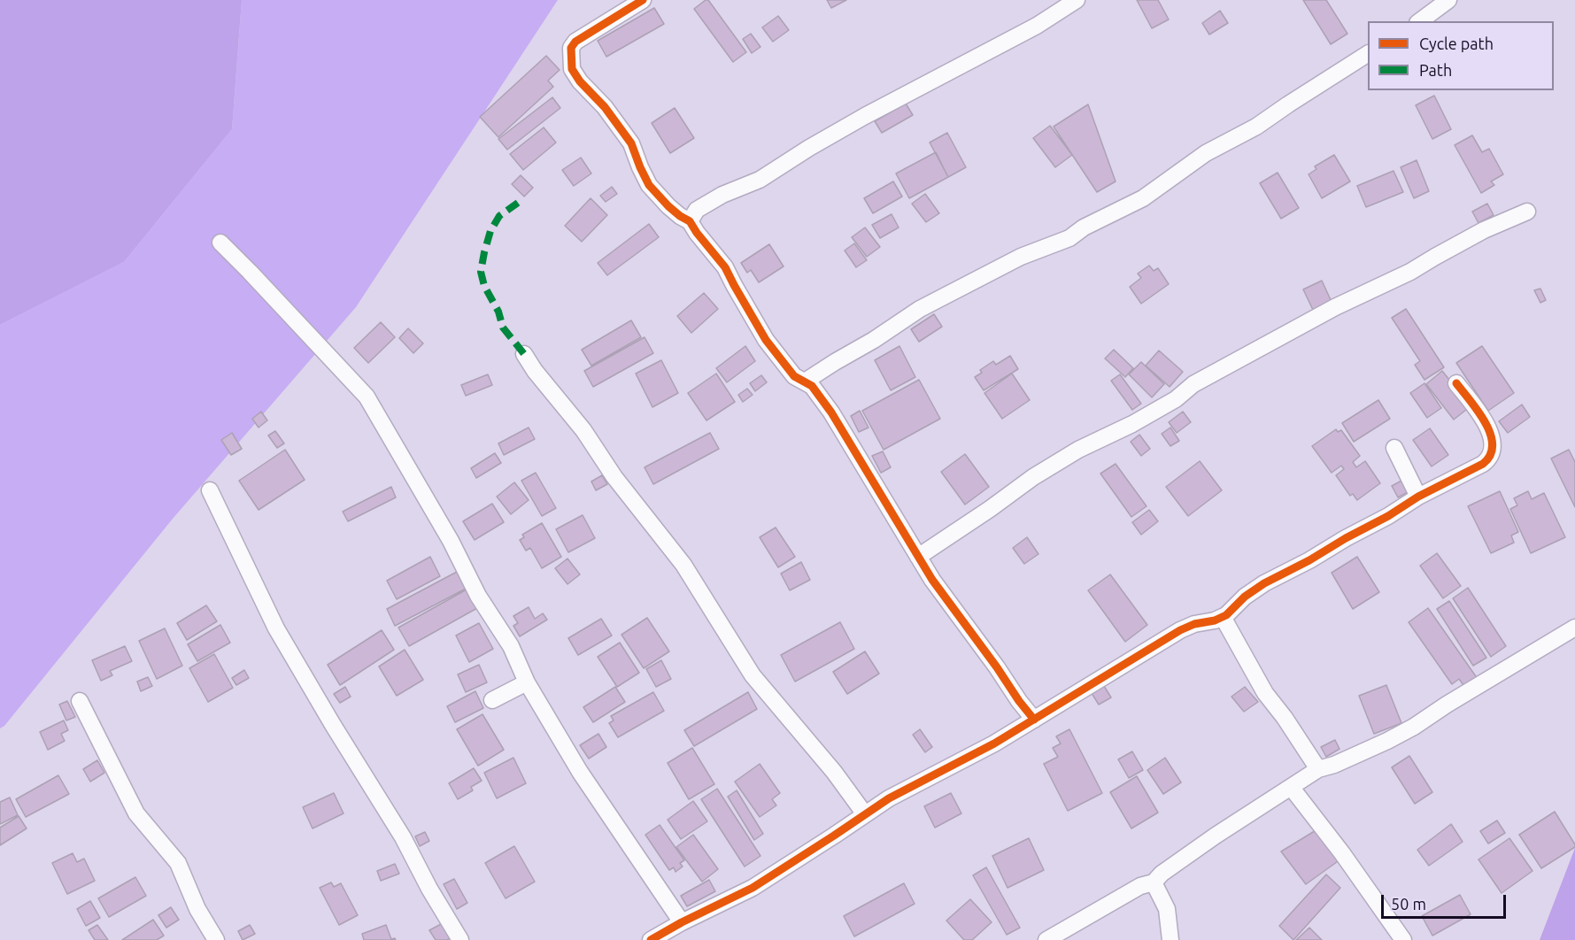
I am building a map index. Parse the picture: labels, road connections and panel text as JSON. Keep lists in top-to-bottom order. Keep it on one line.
{"legend":["Cycle path","Path"],"scale_bar":"50 m"}
